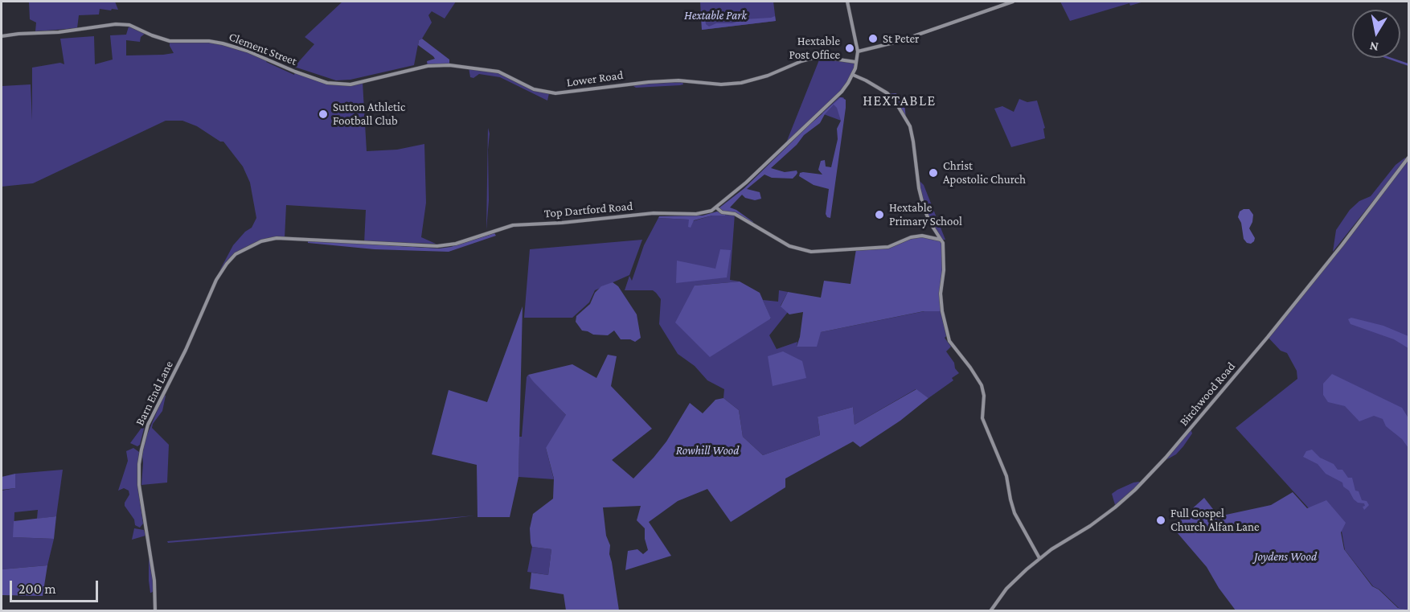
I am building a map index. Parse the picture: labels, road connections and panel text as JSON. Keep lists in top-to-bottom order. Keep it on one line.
{"streets":{"street":["Clement Street","Lower Road","Top Dartford Road","Barn End Lane","Birchwood Road"]},"crossings":[["Clement Street","Lower Road"],["Lower Road","Top Dartford Road"],["Top Dartford Road","Barn End Lane"]],"districts":["HEXTABLE"],"parks":["Hextable Park","Rowhill Wood","Joydens Wood"],"places":["St Peter","Hextable Post Office","Sutton Athletic Football Club","Christ Apostolic Church","Hextable Primary School","Full Gospel Church Alfan Lane"],"scale_bar":"200 m","north":"bottom"}
